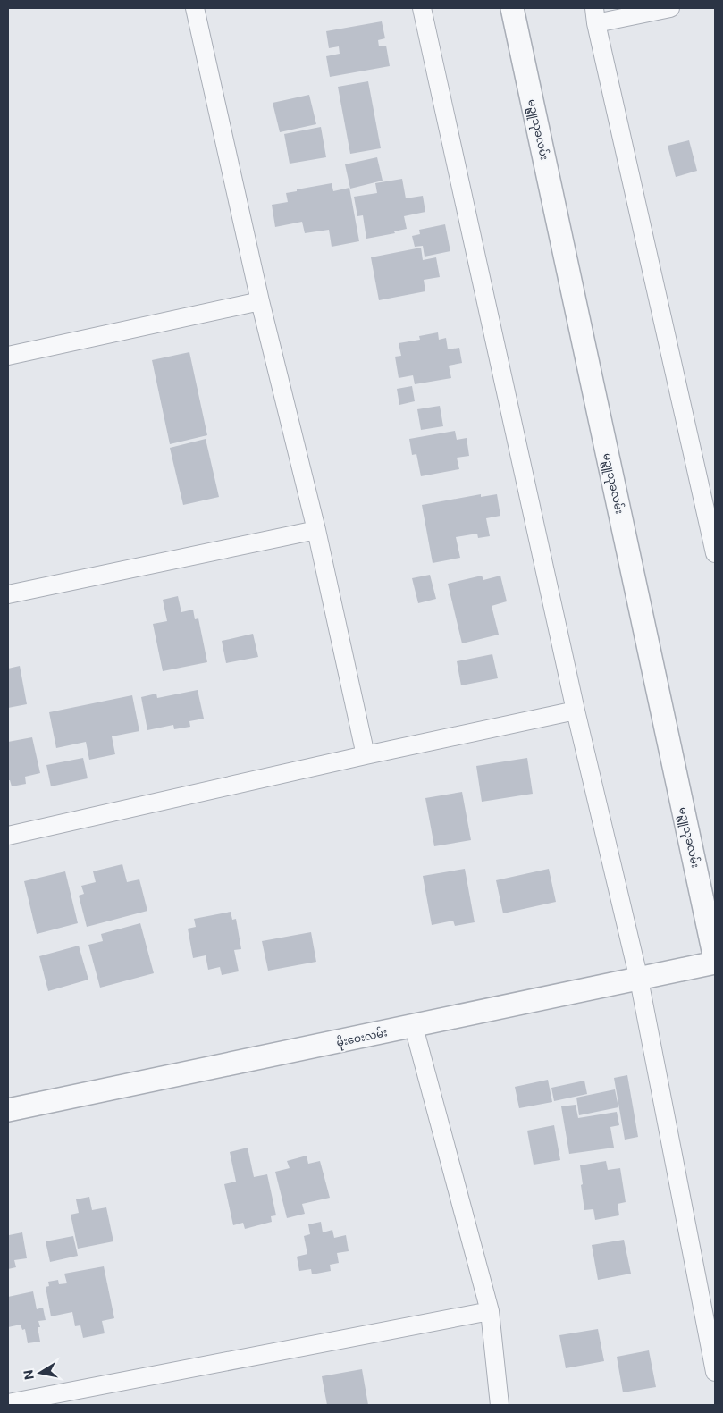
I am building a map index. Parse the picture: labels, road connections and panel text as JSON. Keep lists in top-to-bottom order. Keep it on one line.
{"streets":{"street":["မဥ္ဇူသုခလမ်း","မိုးဝေးလမ်း"]},"north":"left"}
